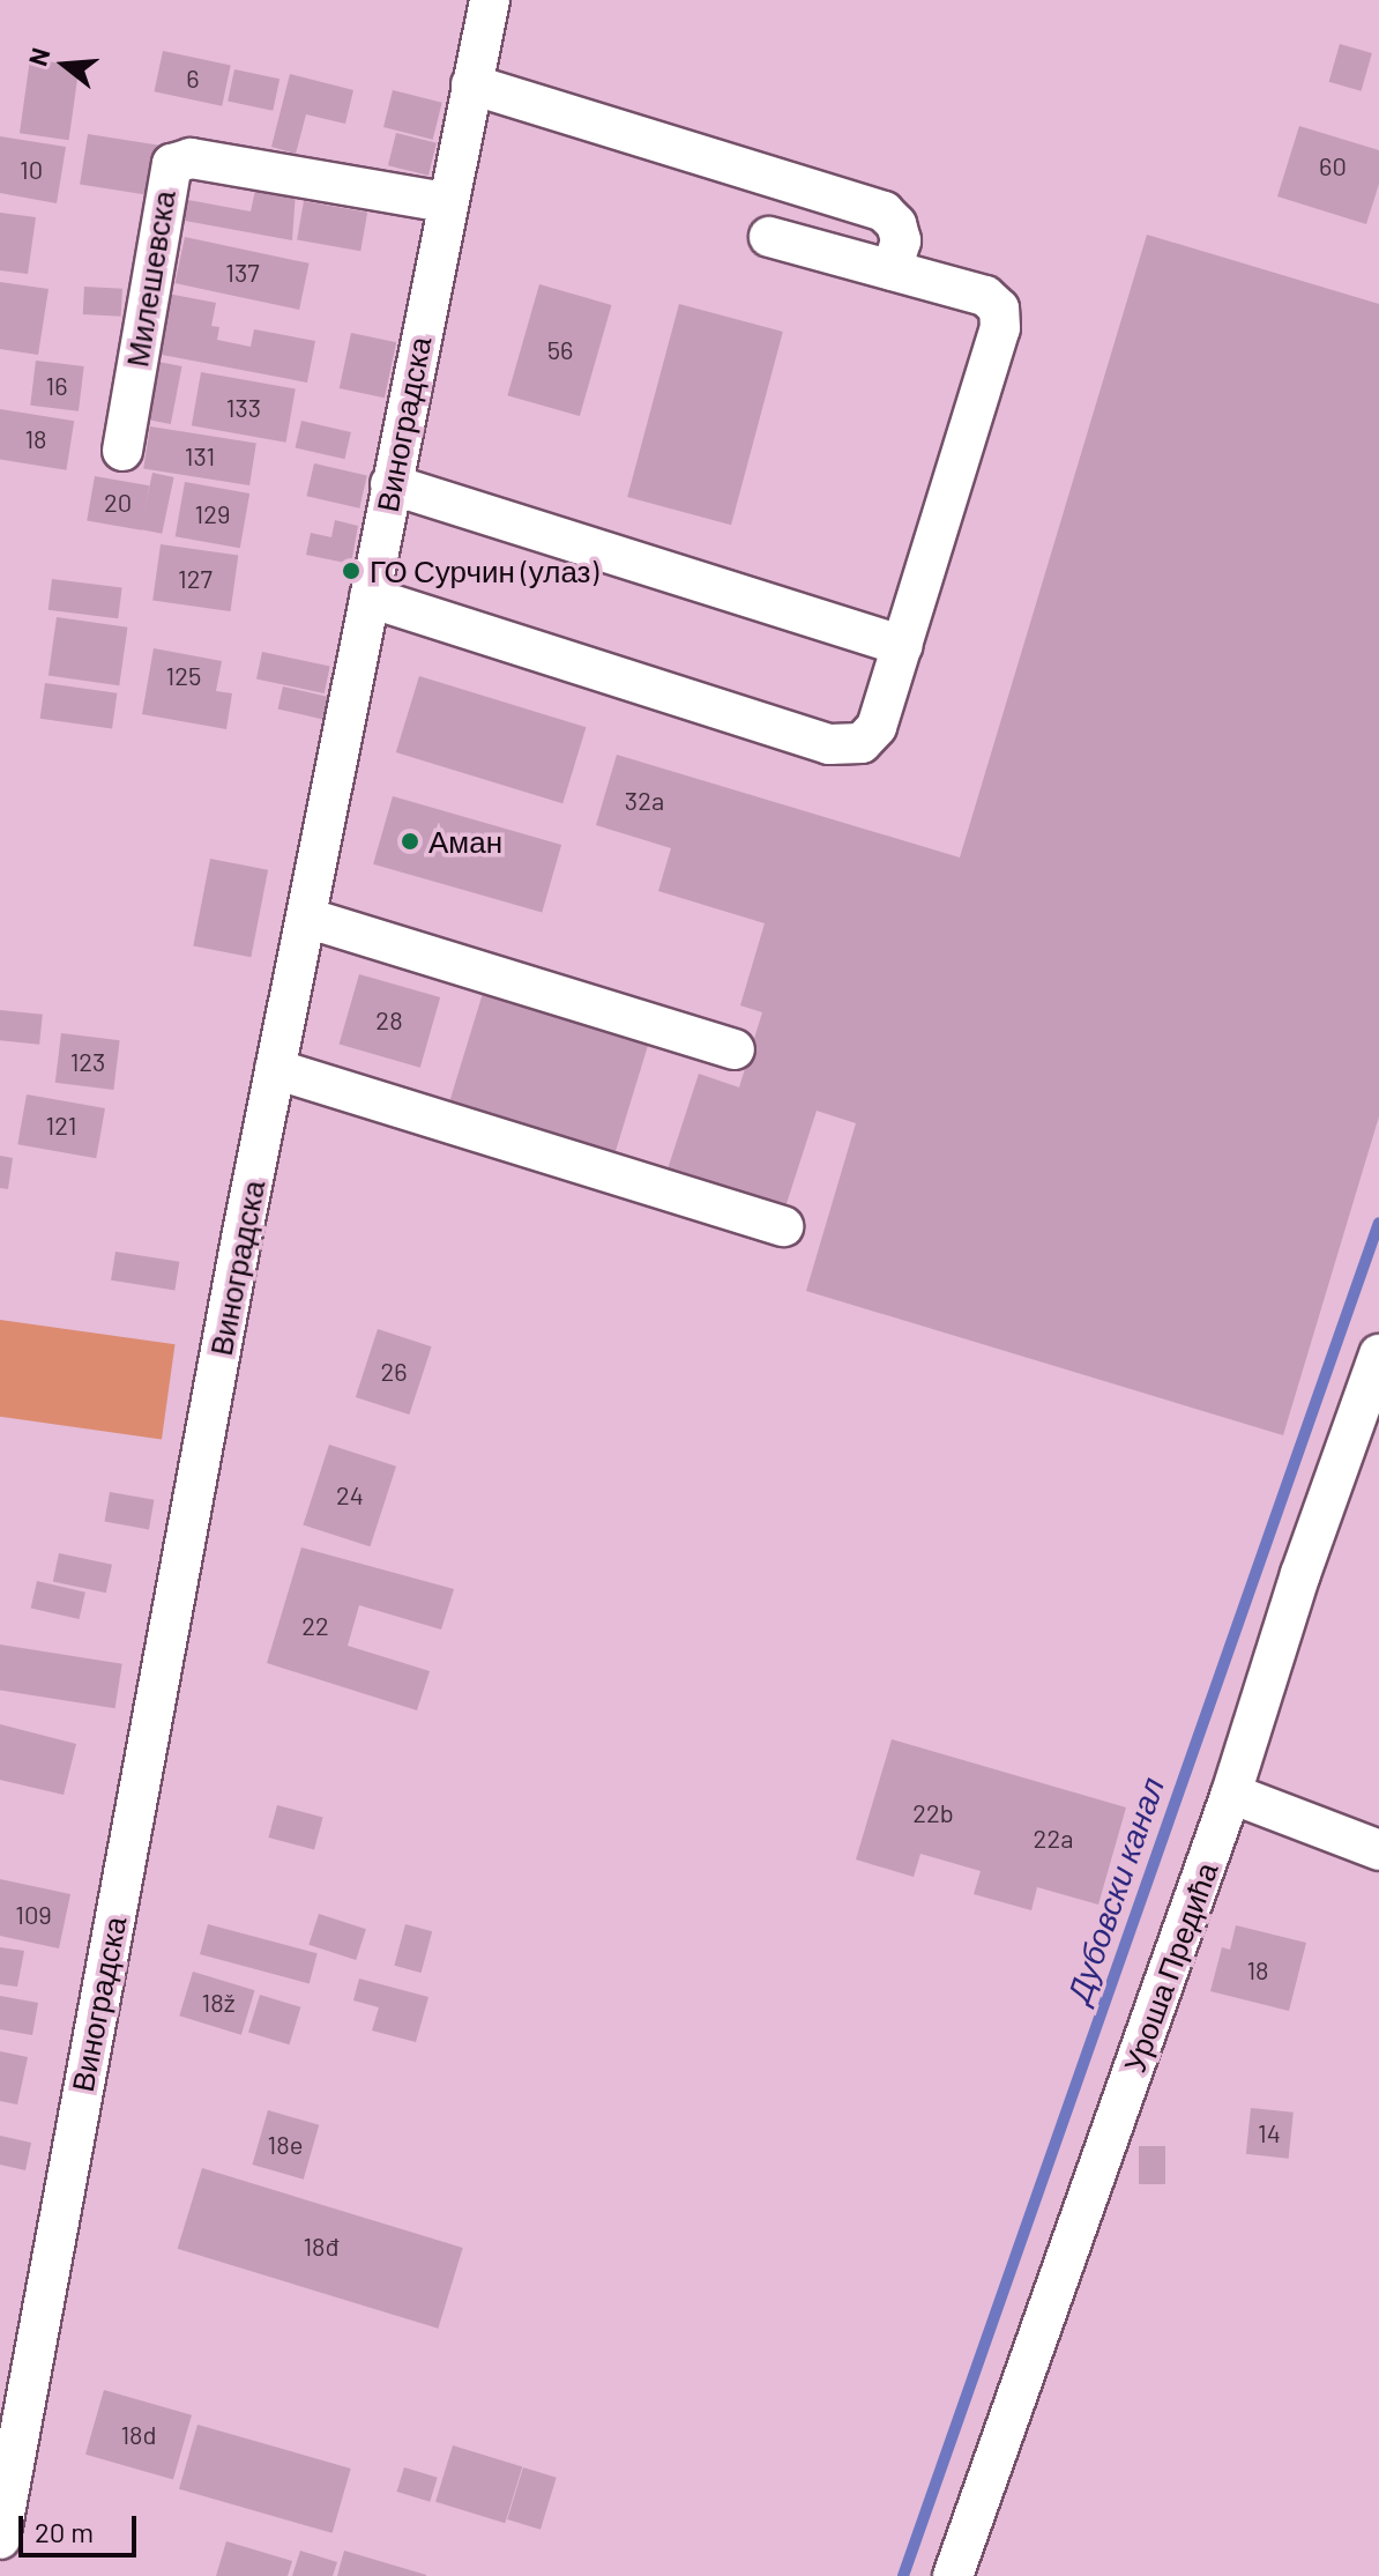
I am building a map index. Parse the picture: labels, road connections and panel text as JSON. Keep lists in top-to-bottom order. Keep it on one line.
{"streets":{"street":["Милешевска","Виноградска","Уроша Предића"]},"crossings":[["Милешевска","Виноградска"]],"water":["Дубовски канал"],"places":["ГО Сурчин (улаз)","Аман"],"house_numbers":["6","60","10","137","56","16","133","18","131","20","129","127","125","32a","28","123","121","26","24","22","22b","22a","109","18","18ž","14","18e","18đ","18d"],"scale_bar":"20 m","north":"left"}
